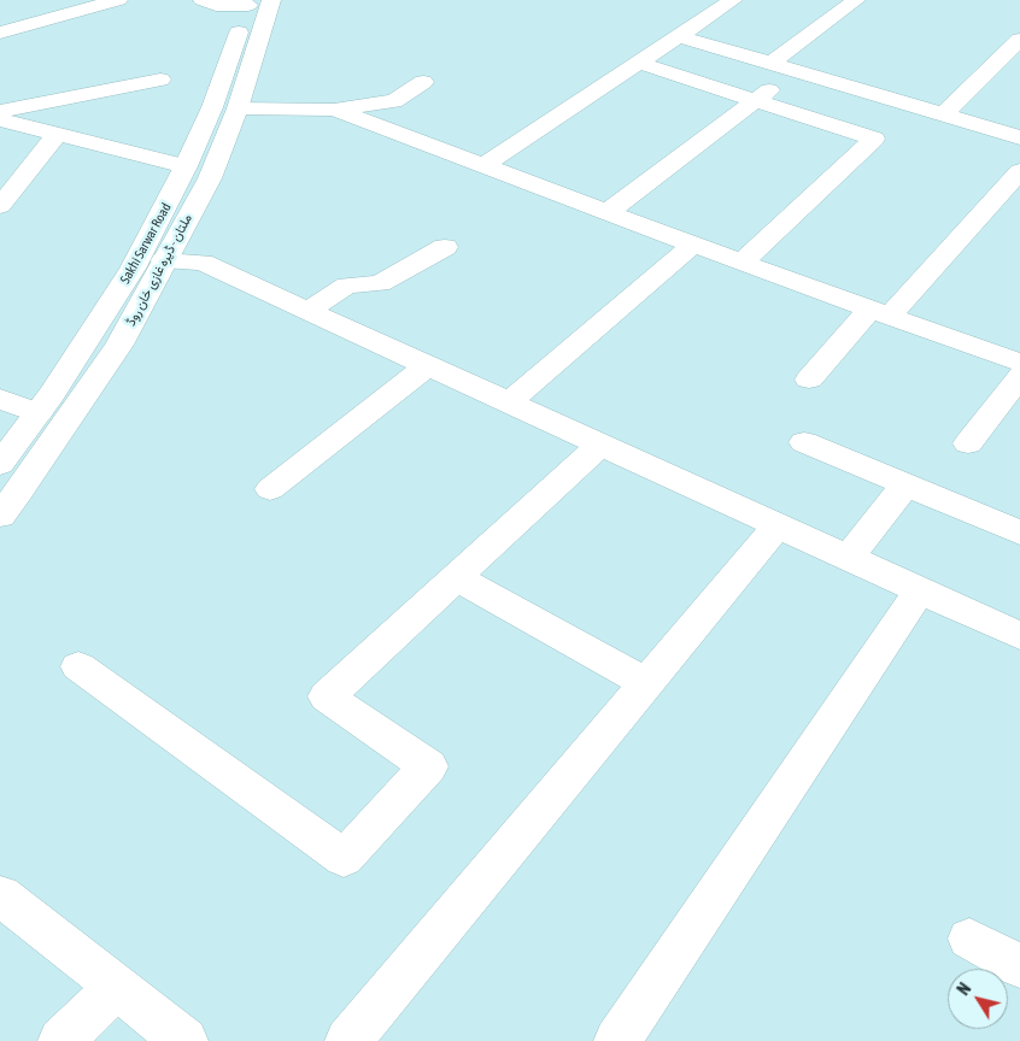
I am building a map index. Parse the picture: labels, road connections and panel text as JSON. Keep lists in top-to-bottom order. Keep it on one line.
{"streets":{"main road":["Sakhi Sarwar Road","ملتان - ڈیرہ غازی خان روڈ"]},"crossings":[["Sakhi Sarwar Road","ملتان - ڈیرہ غازی خان روڈ"]],"north":"top left"}
